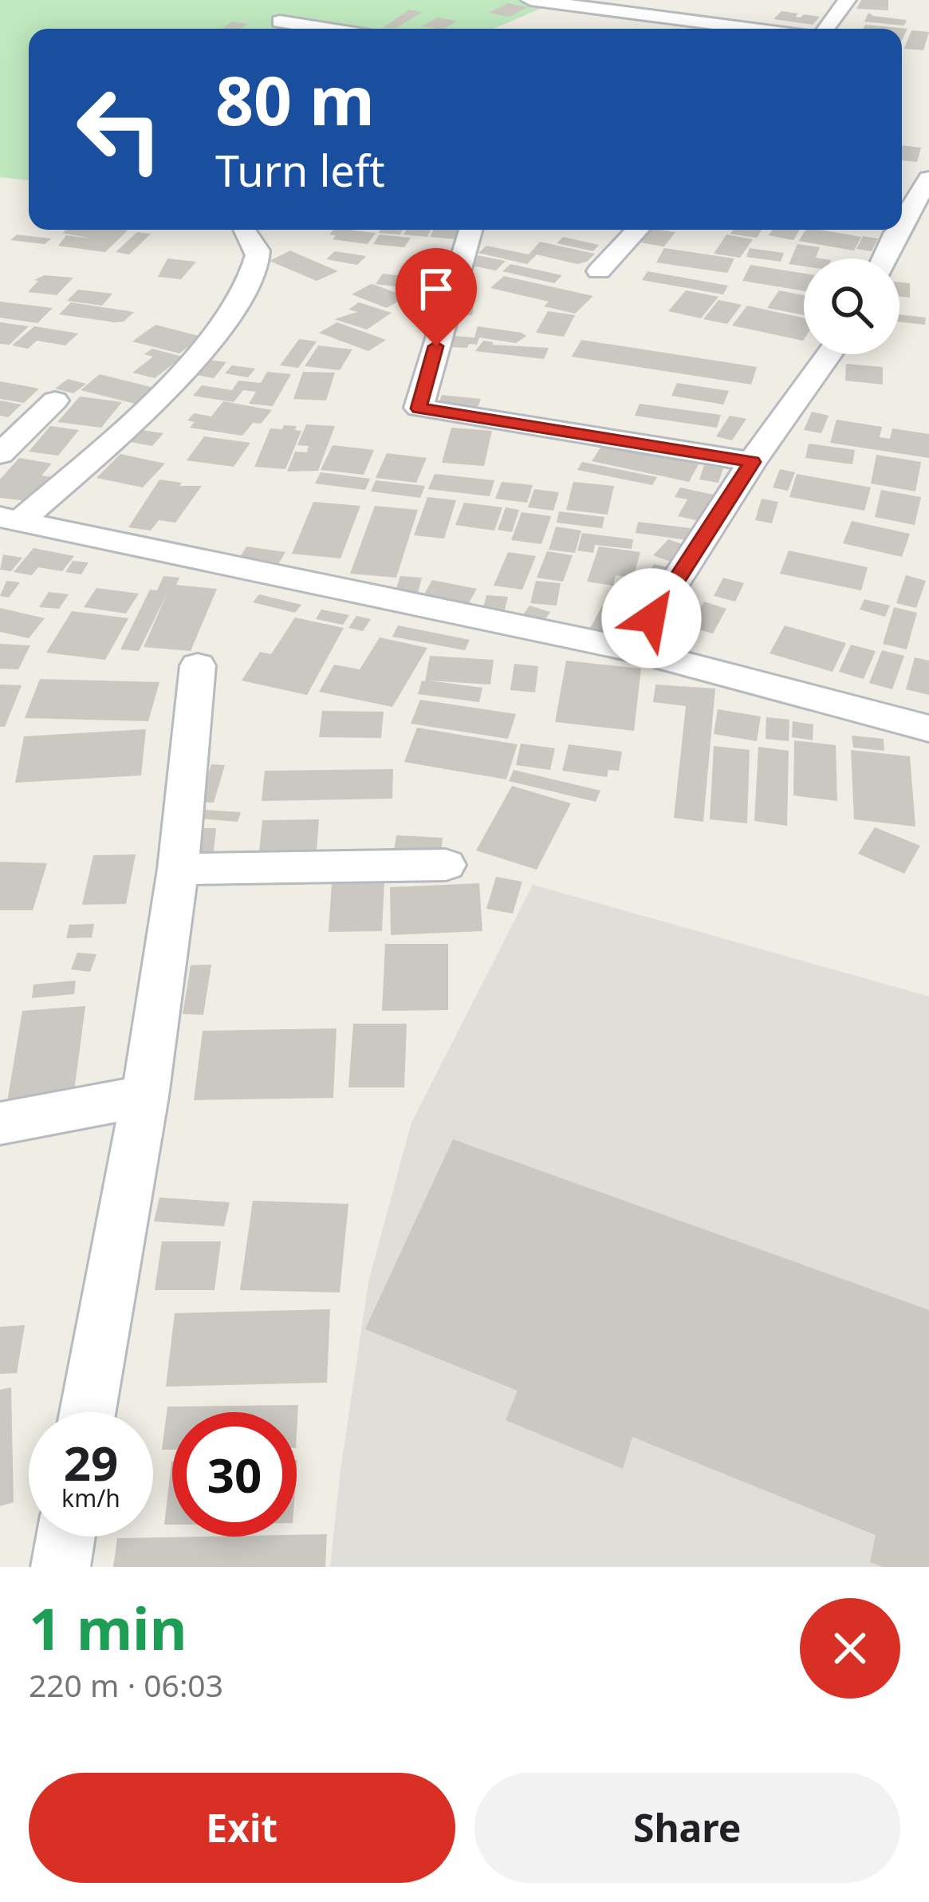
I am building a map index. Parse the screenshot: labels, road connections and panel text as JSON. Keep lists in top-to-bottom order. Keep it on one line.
{"page":{"turn":["80 m","Turn left"],"speed":"29 km/h","limit":"30","heading":["1 min","220 m · 06:03"],"buttons":["Exit","Share"]}}
